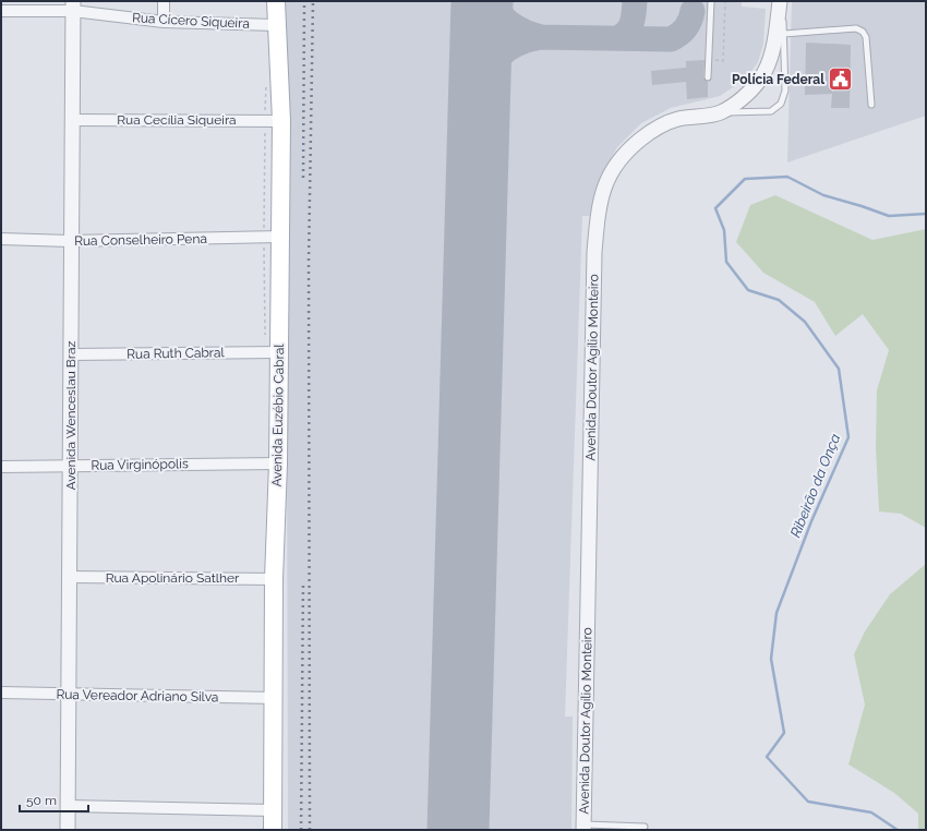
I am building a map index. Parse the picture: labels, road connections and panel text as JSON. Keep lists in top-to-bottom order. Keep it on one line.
{"streets":{"main road":["Avenida Euzébio Cabral"],"street":["Rua Cícero Siqueira","Rua Cecília Siqueira","Rua Conselheiro Pena","Rua Ruth Cabral","Avenida Doutor Agílio Monteiro","Avenida Wenceslau Braz","Rua Virginópolis","Rua Apolinário Satlher","Rua Vereador Adriano Silva"]},"crossings":[["Rua Cícero Siqueira","Avenida Wenceslau Braz"],["Rua Cícero Siqueira","Avenida Euzébio Cabral"],["Rua Cecília Siqueira","Avenida Wenceslau Braz"],["Rua Cecília Siqueira","Avenida Euzébio Cabral"],["Rua Conselheiro Pena","Avenida Wenceslau Braz"],["Rua Conselheiro Pena","Avenida Euzébio Cabral"],["Rua Ruth Cabral","Avenida Wenceslau Braz"],["Rua Ruth Cabral","Avenida Euzébio Cabral"],["Avenida Wenceslau Braz","Rua Virginópolis"],["Avenida Wenceslau Braz","Rua Apolinário Satlher"],["Avenida Wenceslau Braz","Rua Vereador Adriano Silva"],["Avenida Euzébio Cabral","Rua Virginópolis"],["Avenida Euzébio Cabral","Rua Apolinário Satlher"],["Avenida Euzébio Cabral","Rua Vereador Adriano Silva"]],"water":["Ribeirão da Onça"],"places":{"public building":["Polícia Federal"]},"scale_bar":"50 m"}
